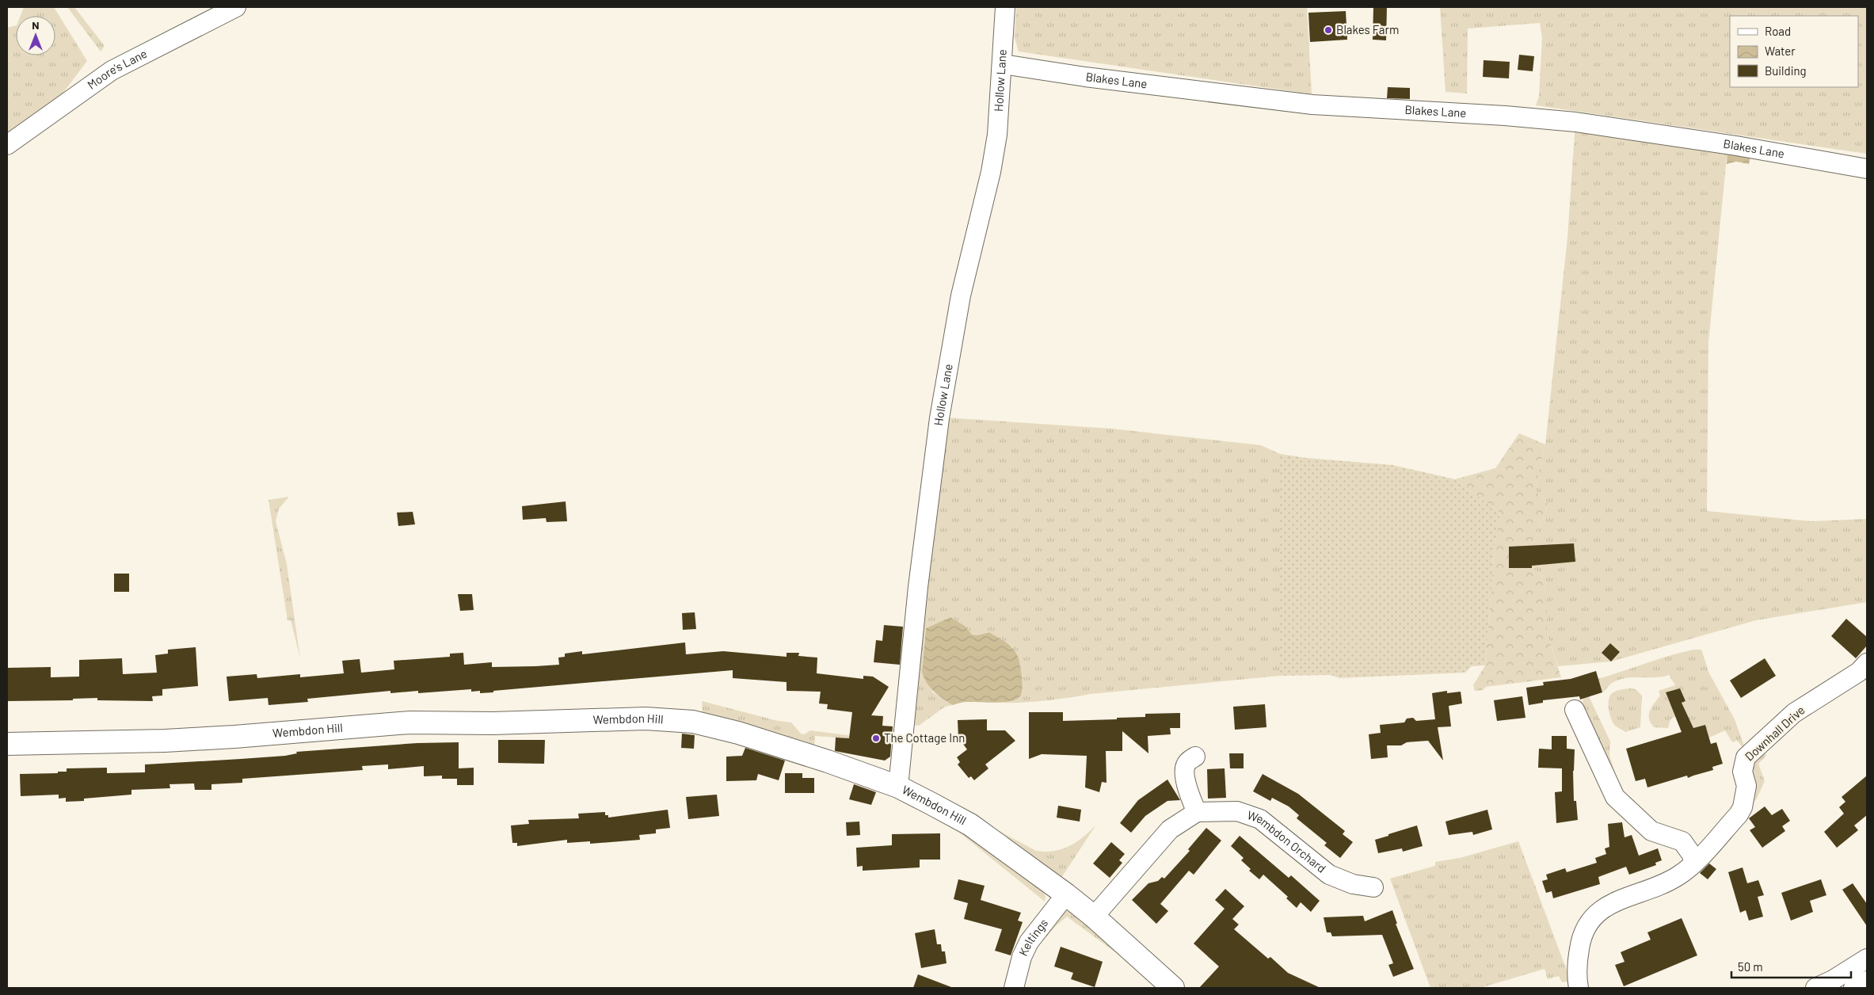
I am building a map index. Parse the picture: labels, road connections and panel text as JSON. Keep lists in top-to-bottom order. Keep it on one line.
{"streets":{"main road":["Wembdon Hill"],"street":["Moore's Lane","Hollow Lane","Blakes Lane","Downhall Drive","Wembdon Orchard","Keltings"]},"crossings":[["Hollow Lane","Blakes Lane"],["Hollow Lane","Wembdon Hill"],["Wembdon Hill","Keltings"]],"places":["Blakes Farm","The Cottage Inn"],"legend":["Road","Water","Building"],"scale_bar":"50 m","north":"top"}
